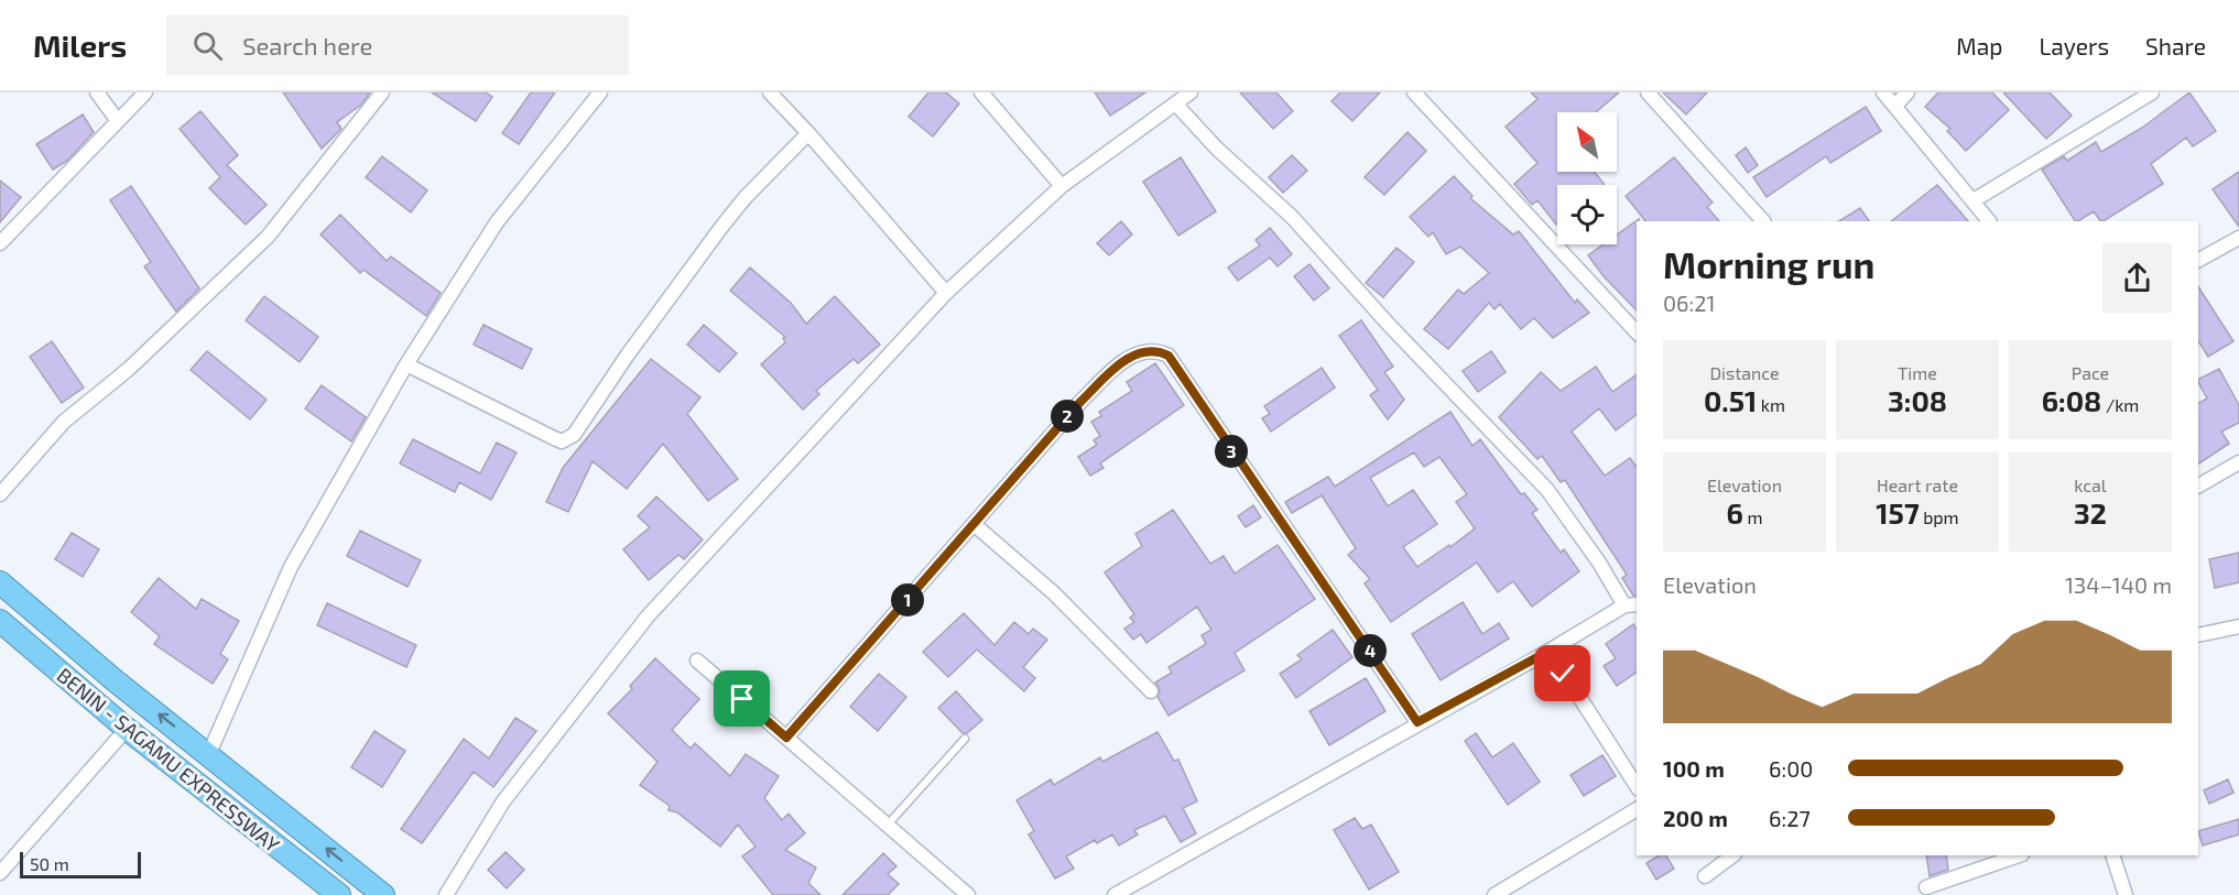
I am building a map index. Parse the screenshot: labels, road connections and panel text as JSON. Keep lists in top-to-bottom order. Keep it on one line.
{"streets":{"highway":["BENIN - SAGAMU EXPRESSWAY"]},"scale_bar":"50 m","north":"top left","page":{"header":"Milers","search":"Search here","nav":["Map","Layers","Share"],"heading":["Morning run","06:21"],"stats":[["Distance","0.51 km"],["Time","3:08"],["Pace","6:08 /km"],["Elevation","6 m"],["Heart rate","157 bpm"],["kcal","32"]],"pins":["2","3","1","4"],"chart":["Elevation","134–140 m"],"list":[{"name":"100 m","note":"6:00"},{"name":"200 m","note":"6:27"}],"scale":"50 m"}}
